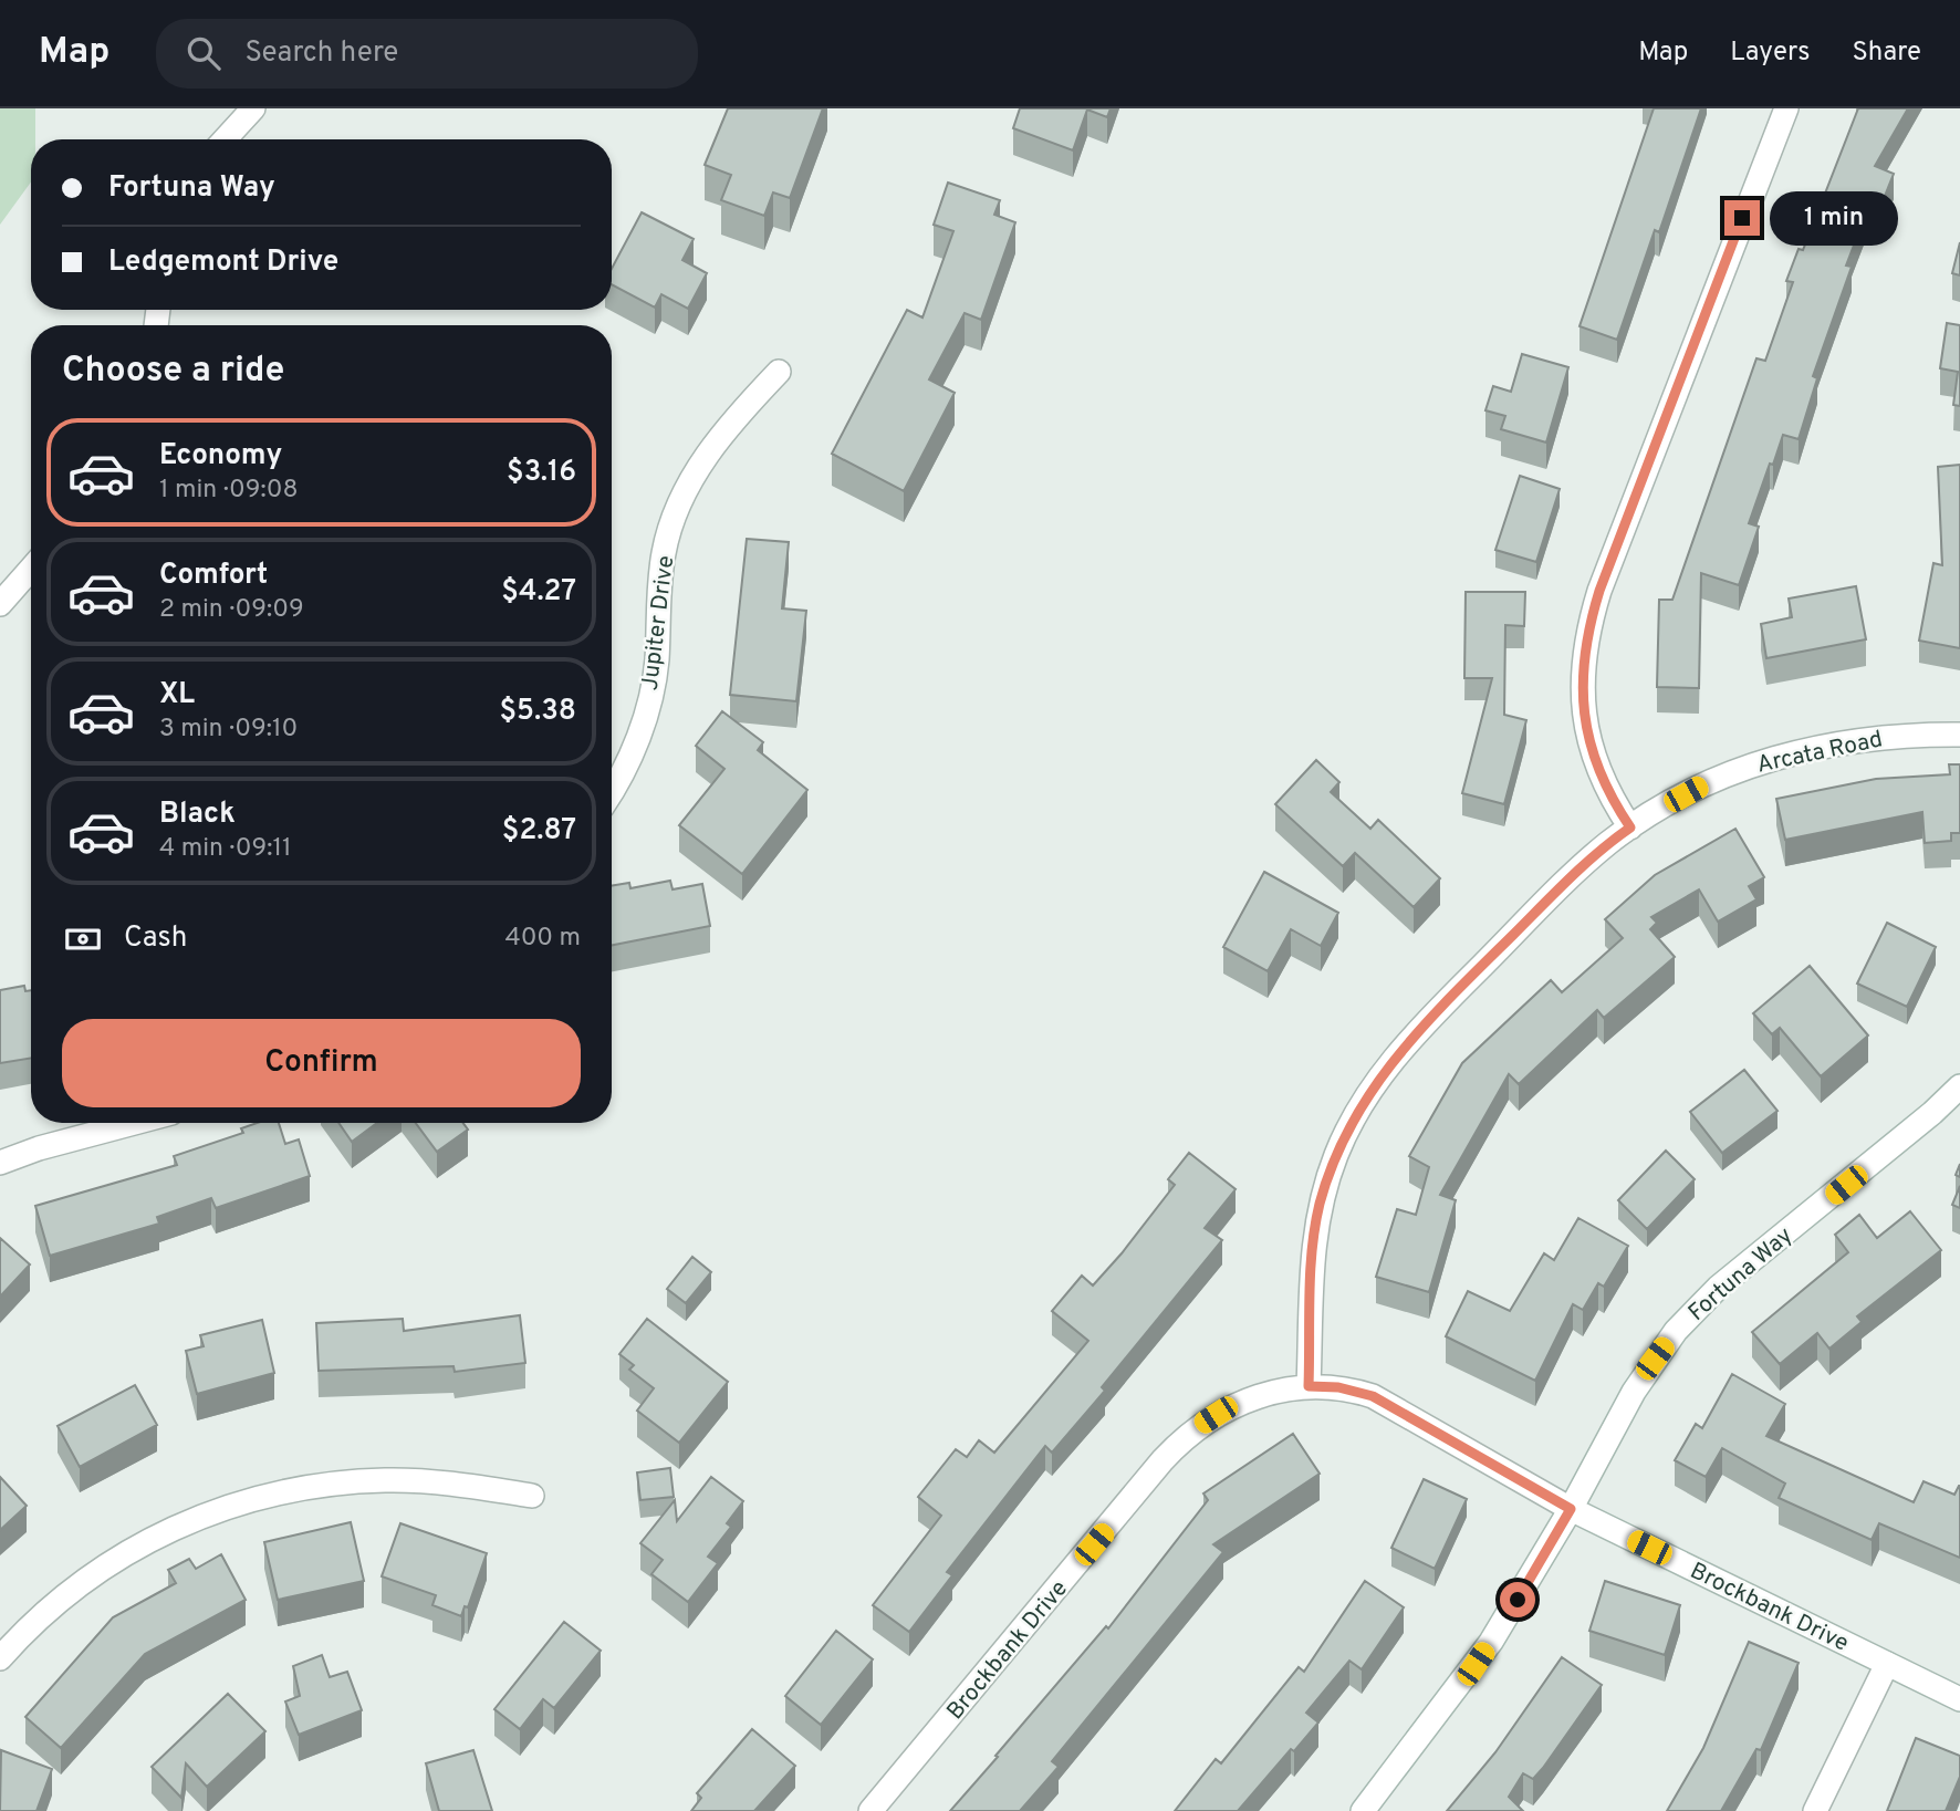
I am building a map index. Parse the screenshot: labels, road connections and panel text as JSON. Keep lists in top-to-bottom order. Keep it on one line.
{"streets":{"street":["Jupiter Drive","Arcata Road","Fortuna Way","Brockbank Drive"]},"crossings":[["Arcata Road","Brockbank Drive"],["Fortuna Way","Brockbank Drive"]],"page":{"header":"Map","search":"Search here","nav":["Map","Layers","Share"],"banner":["Fortuna Way","Ledgemont Drive"],"bubble":"1 min","heading":"Choose a ride","list":[{"name":"Economy","note":"1 min · 09:08","value":"$3.16"},{"name":"Comfort","note":"2 min · 09:09","value":"$4.27"},{"name":"XL","note":"3 min · 09:10","value":"$5.38"},{"name":"Black","note":"4 min · 09:11","value":"$2.87"}],"pay":["Cash","400 m"],"buttons":"Confirm"}}
